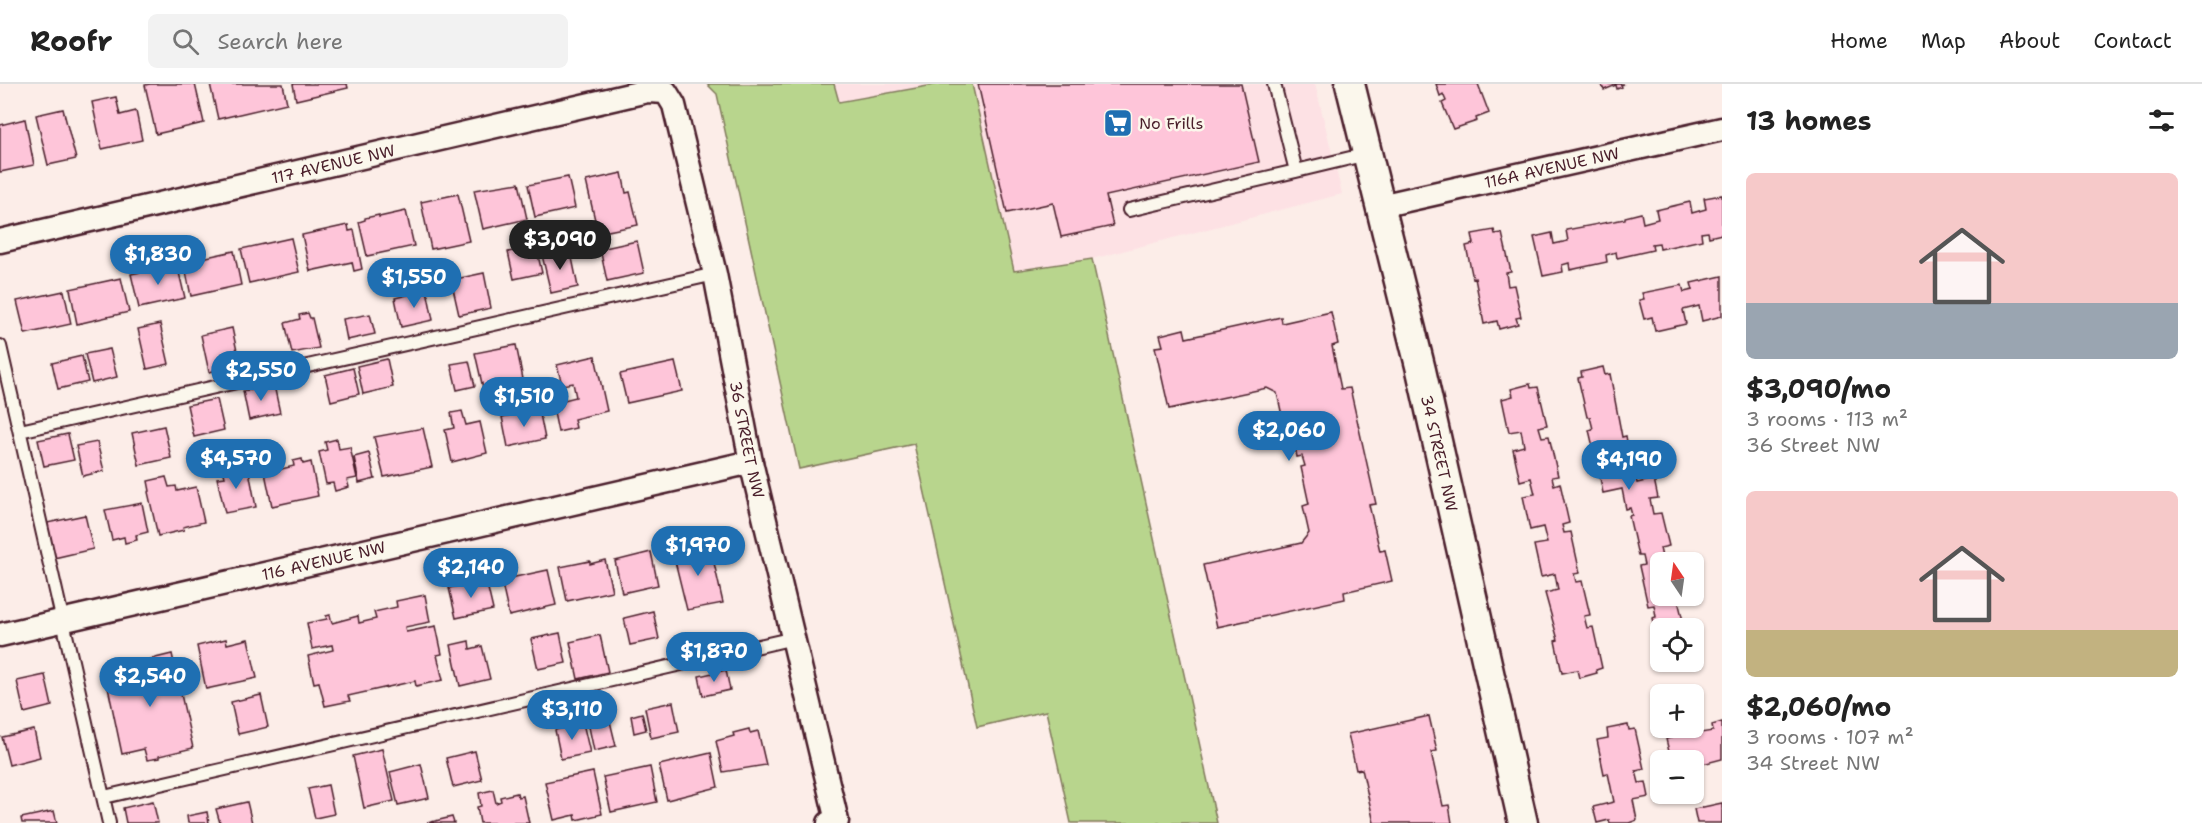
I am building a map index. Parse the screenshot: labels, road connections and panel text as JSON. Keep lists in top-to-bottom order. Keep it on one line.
{"streets":{"street":["117 AVENUE NW","116A AVENUE NW","36 STREET NW","34 STREET NW","116 AVENUE NW"]},"crossings":[["117 AVENUE NW","36 STREET NW"],["116A AVENUE NW","34 STREET NW"],["36 STREET NW","116 AVENUE NW"]],"places":{"supermarket":["No Frills"]},"north":"top","page":{"header":"Roofr","search":"Search here","nav":["Home","Map","About","Contact"],"heading":"13 homes","list":[{"name":"$3,090/mo","note":"3 rooms · 113 m² · 36 Street NW"},{"name":"$2,060/mo","note":"3 rooms · 107 m² · 34 Street NW"}],"price":["$3,090","$1,830","$1,550","$2,550","$1,510","$2,060","$4,570","$4,190","$1,970","$2,140","$1,870","$2,540","$3,110"],"map_buttons":["+","−"]}}
